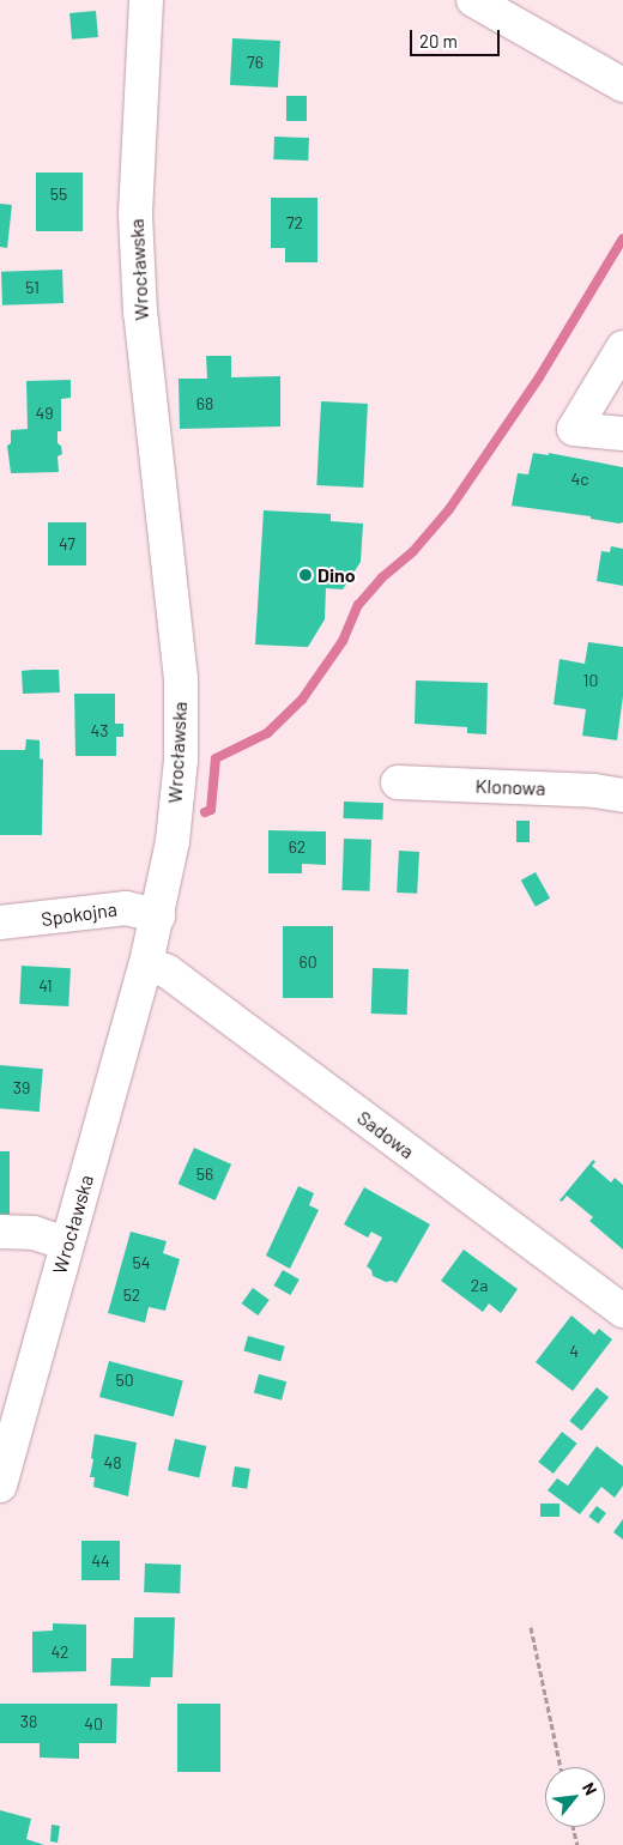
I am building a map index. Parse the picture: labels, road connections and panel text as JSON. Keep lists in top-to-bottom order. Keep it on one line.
{"streets":{"main road":["Wrocławska","Klonowa","Spokojna","Sadowa"]},"crossings":[["Wrocławska","Spokojna"],["Wrocławska","Sadowa"]],"places":["Dino"],"house_numbers":["76","55","72","51","68","49","4c","47","10","43","62","60","41","39","56","54","2a","52","4","50","48","44","42","38","40"],"scale_bar":"20 m","north":"top right"}
